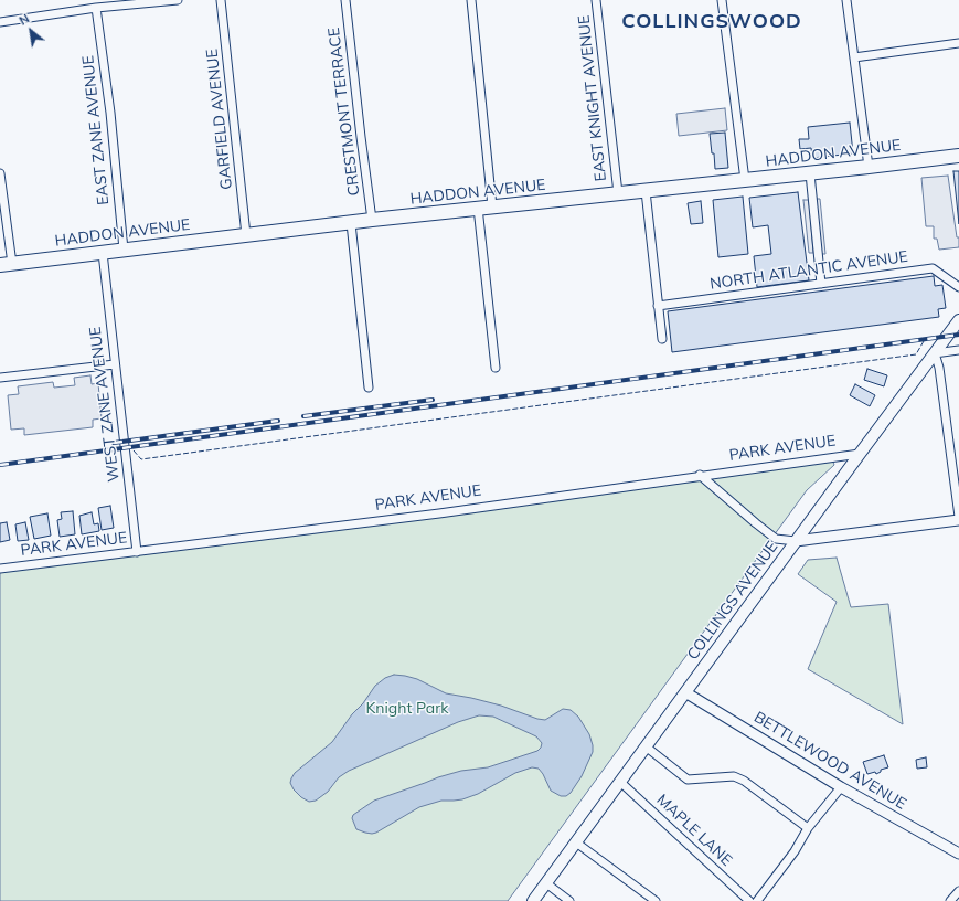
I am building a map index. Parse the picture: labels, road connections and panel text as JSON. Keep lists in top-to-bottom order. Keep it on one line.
{"streets":{"main road":["HADDON AVENUE","COLLINGS AVENUE"],"street":["EAST KNIGHT AVENUE","CRESTMONT TERRACE","GARFIELD AVENUE","EAST ZANE AVENUE","NORTH ATLANTIC AVENUE","WEST ZANE AVENUE","PARK AVENUE","BETTLEWOOD AVENUE","MAPLE LANE"]},"crossings":[["EAST KNIGHT AVENUE","HADDON AVENUE"],["CRESTMONT TERRACE","HADDON AVENUE"],["GARFIELD AVENUE","HADDON AVENUE"],["EAST ZANE AVENUE","HADDON AVENUE"],["HADDON AVENUE","WEST ZANE AVENUE"],["WEST ZANE AVENUE","PARK AVENUE"],["PARK AVENUE","COLLINGS AVENUE"],["COLLINGS AVENUE","BETTLEWOOD AVENUE"],["COLLINGS AVENUE","MAPLE LANE"]],"districts":["COLLINGSWOOD"],"parks":["Knight Park"],"north":"top left"}
